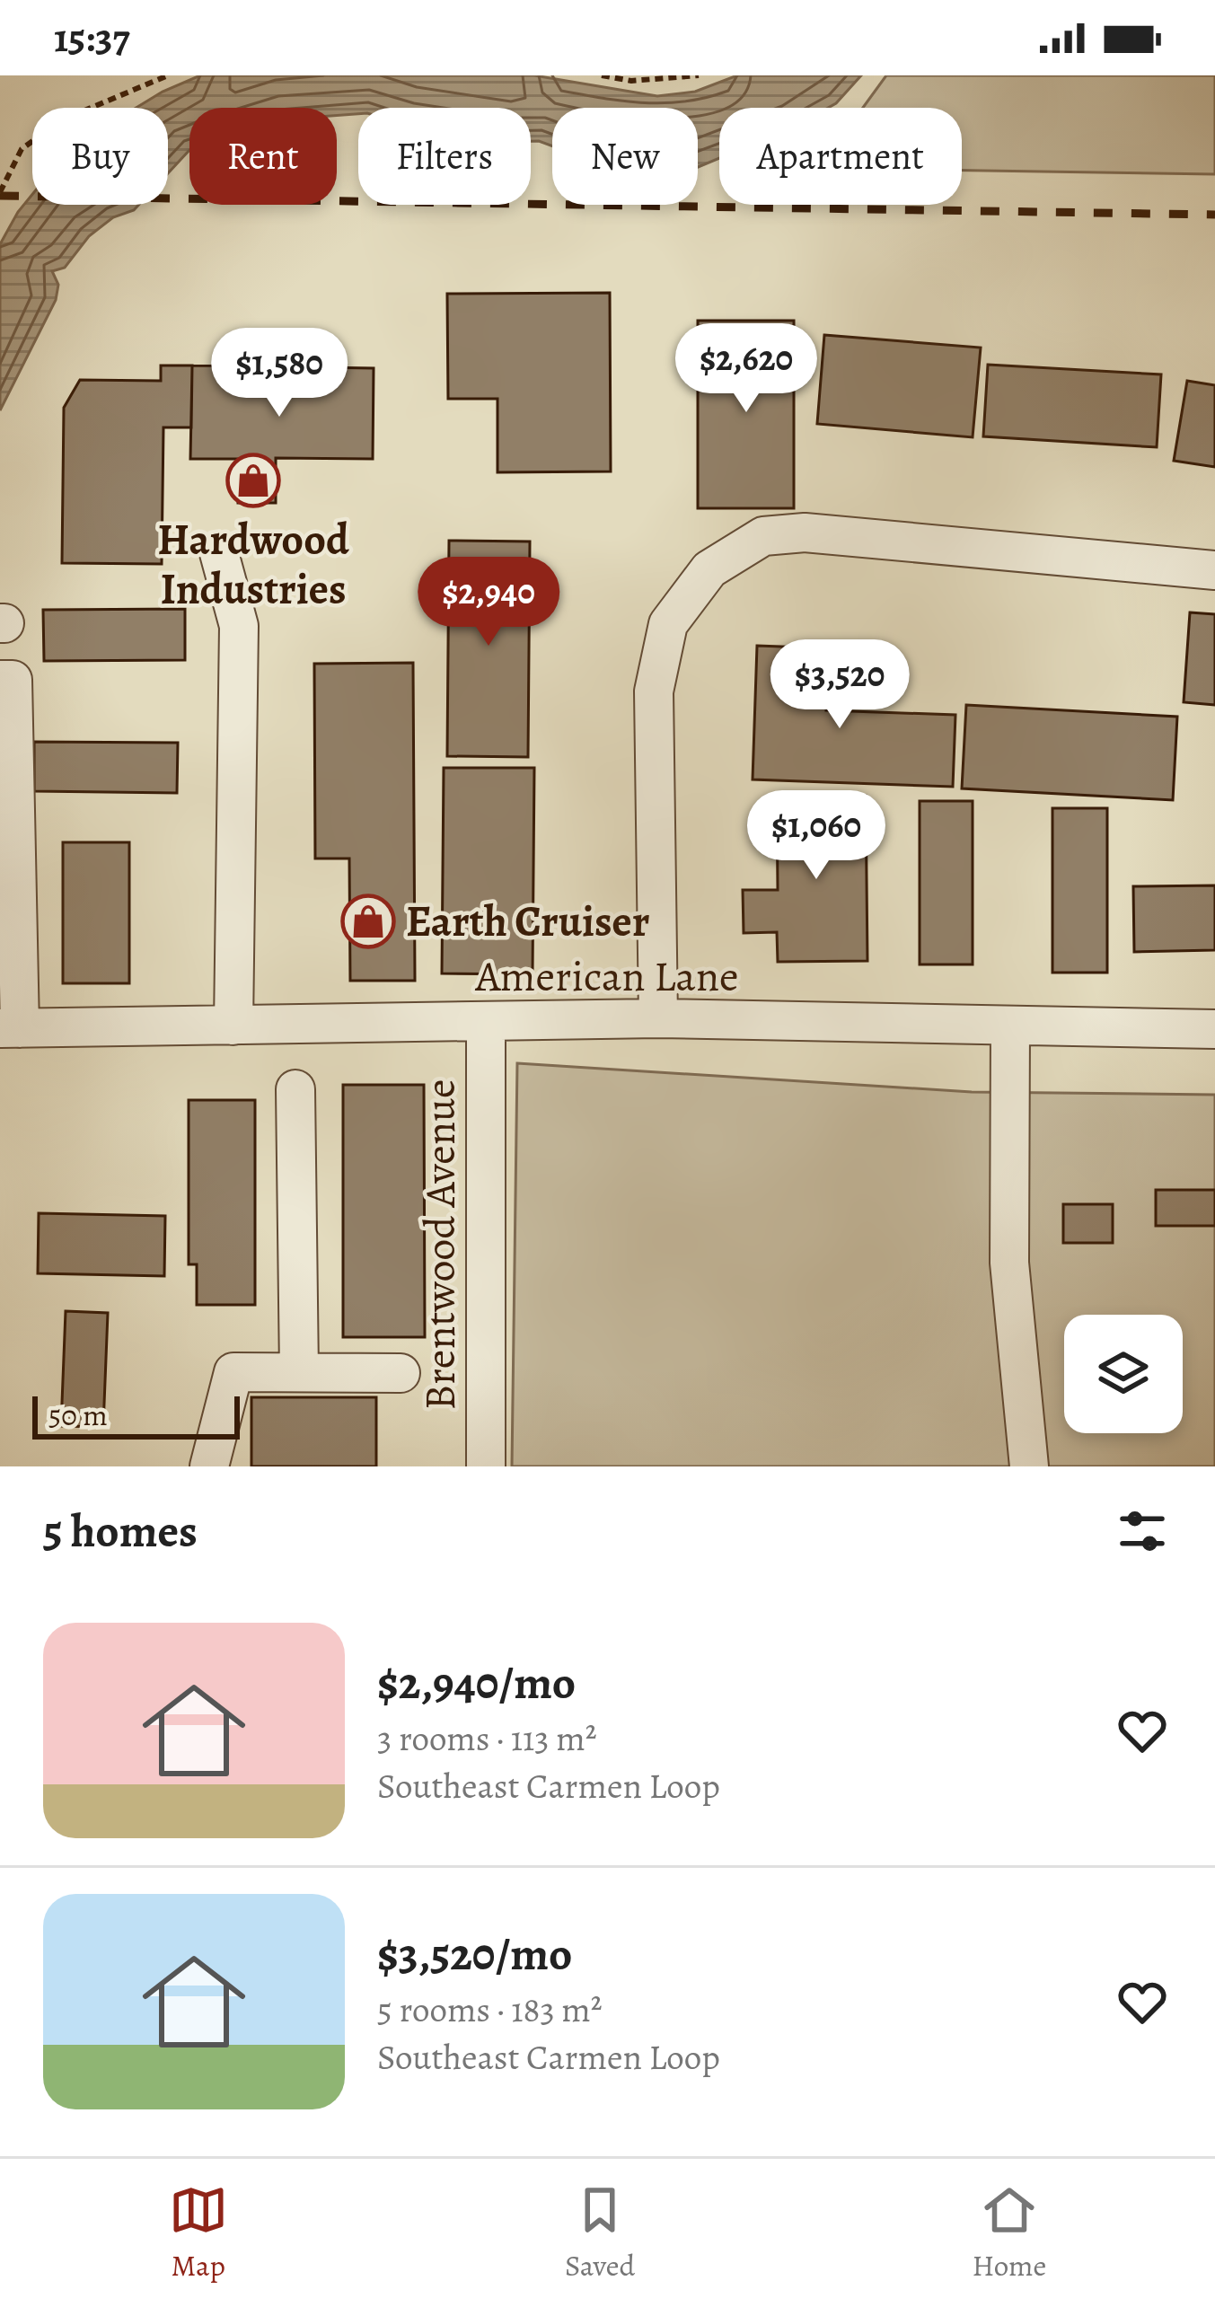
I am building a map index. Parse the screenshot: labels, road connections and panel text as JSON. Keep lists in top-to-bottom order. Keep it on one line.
{"streets":{"street":["American Lane","Brentwood Avenue"]},"crossings":[["American Lane","Brentwood Avenue"]],"places":{"shop":["Hardwood Industries","Earth Cruiser"]},"scale_bar":"50 m","page":{"status":"15:37","chip":["Buy","Rent","Filters","New","Apartment"],"price":["$2,620","$1,580","$2,940","$3,520","$1,060"],"scale":"50 m","heading":"5 homes","list":[{"name":"$2,940/mo","note":"3 rooms · 113 m² · Southeast Carmen Loop"},{"name":"$3,520/mo","note":"5 rooms · 183 m² · Southeast Carmen Loop"}],"tabs":["Map","Saved","Home"]}}
